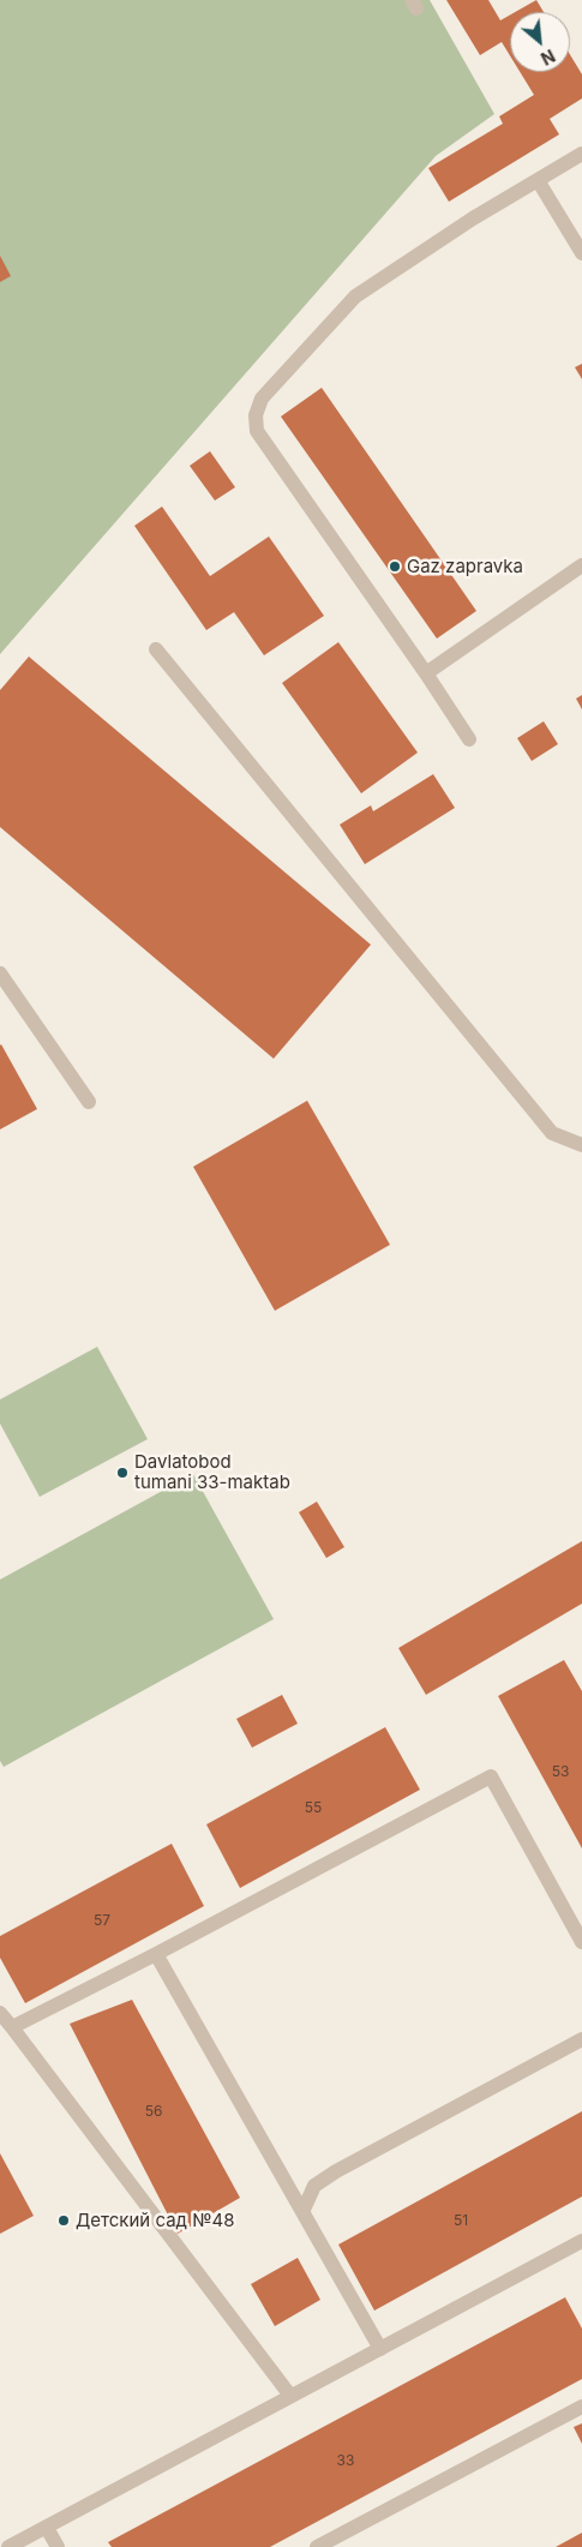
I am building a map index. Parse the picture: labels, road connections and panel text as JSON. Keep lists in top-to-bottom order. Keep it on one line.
{"places":["Gaz zapravka","Davlatobod tumani 33-maktab","Детский сад №48"],"house_numbers":["53","55","57","56","51","33"],"north":"bottom right"}
